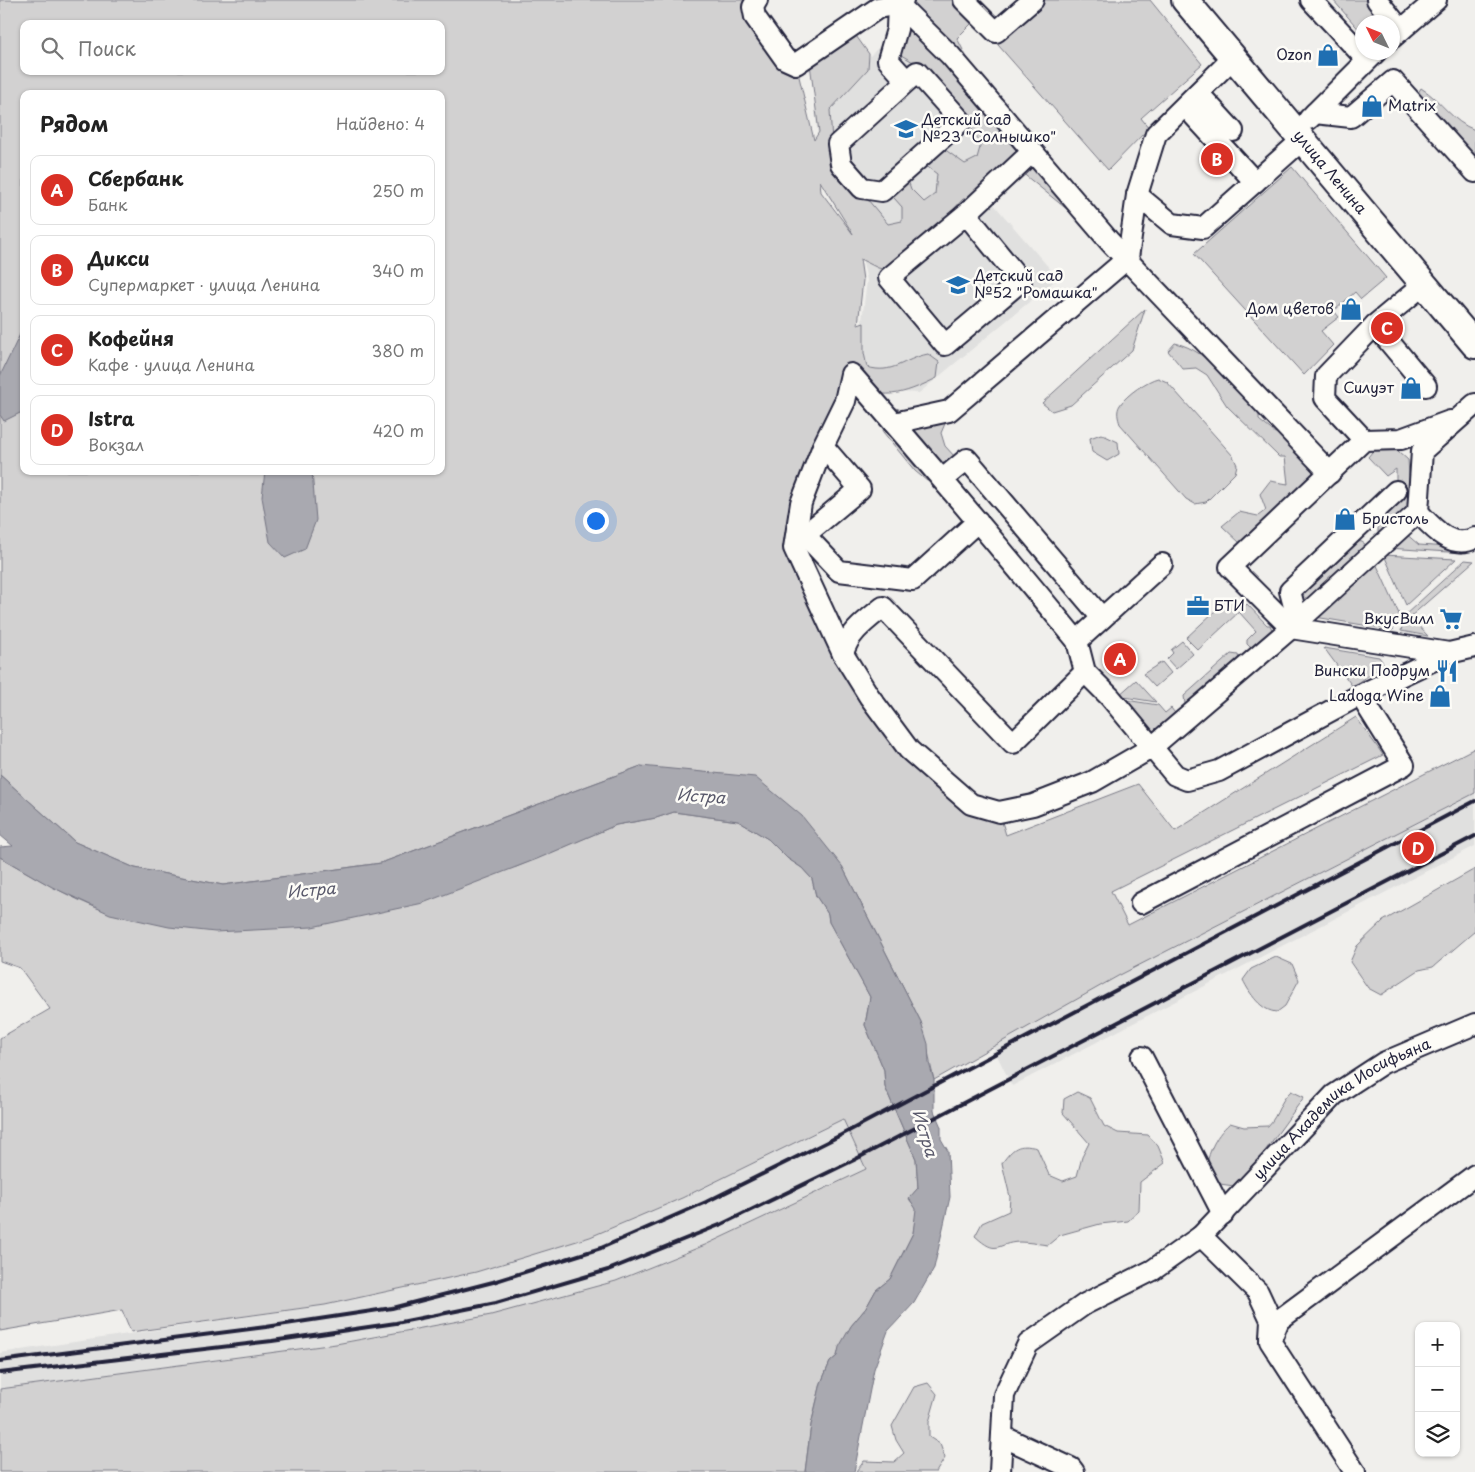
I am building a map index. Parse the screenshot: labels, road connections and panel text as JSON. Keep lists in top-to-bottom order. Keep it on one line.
{"streets":{"main road":["улица Ленина"],"street":["улица Академика Иосифьяна"]},"water":["Истра"],"places":{"shop":["Ozon","Matrix","Дом цветов","Силуэт","Бристоль","Ladoga Wine"],"school or university":["Детский сад №23 \"Солнышко\"","Детский сад №52 \"Ромашка\""],"office":["БТИ"],"supermarket":["ВкусВилл"],"restaurant":["Вински Подрум"]},"north":"top left","page":{"search":"Поиск","heading":["Рядом","Найдено: 4"],"pins":["B","C","A","D"],"list":[{"mark":"A","name":"Сбербанк","note":"Банк","value":"250 m"},{"mark":"B","name":"Дикси","note":"Супермаркет · улица Ленина","value":"340 m"},{"mark":"C","name":"Кофейня","note":"Кафе · улица Ленина","value":"380 m"},{"mark":"D","name":"Istra","note":"Вокзал","value":"420 m"}],"map_buttons":["+","−"]}}
